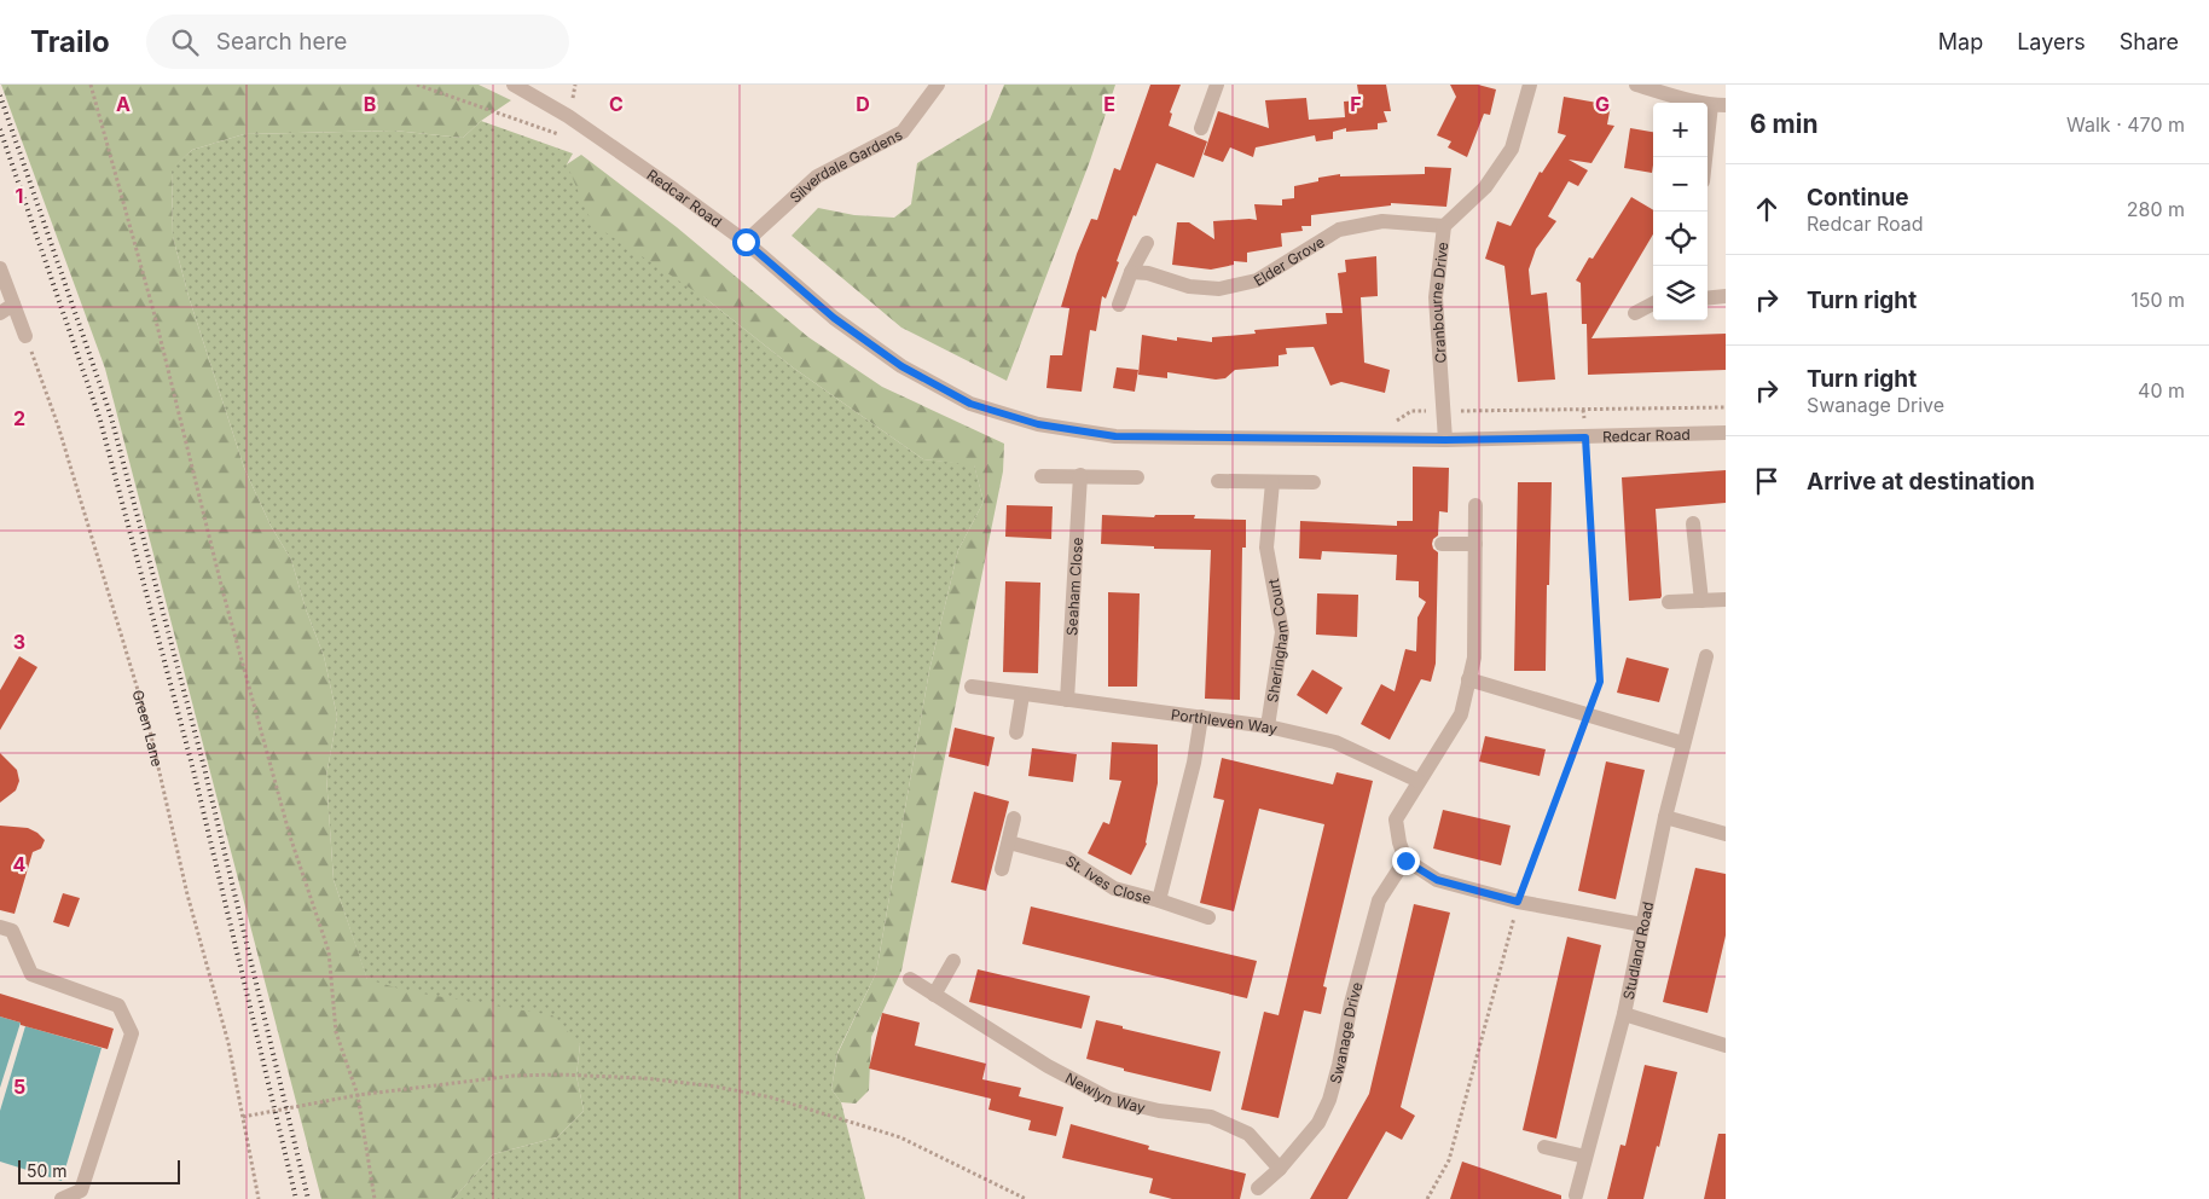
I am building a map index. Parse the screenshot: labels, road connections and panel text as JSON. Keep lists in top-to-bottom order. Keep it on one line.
{"streets":{"street":["Silverdale Gardens","Redcar Road","Elder Grove","Cranbourne Drive","Seaham Close","Sheringham Court","Porthleven Way","St. Ives Close","Studland Road","Swanage Drive","Newlyn Way"],"path":["Green Lane"]},"crossings":[["Silverdale Gardens","Redcar Road"],["Redcar Road","Cranbourne Drive"],["Elder Grove","Cranbourne Drive"],["Seaham Close","Porthleven Way"],["Sheringham Court","Porthleven Way"],["Swanage Drive","Newlyn Way"]],"scale_bar":"50 m","page":{"header":"Trailo","search":"Search here","nav":["Map","Layers","Share"],"heading":["6 min","Walk · 470 m"],"map_buttons":["+","−"],"list":[["Continue","Redcar Road","280 m"],["Turn right","150 m"],["Turn right","Swanage Drive","40 m"],"Arrive at destination"],"scale":"50 m"},"grid":{"columns":["A","B","C","D","E","F","G"],"rows":["1","2","3","4","5"]}}
